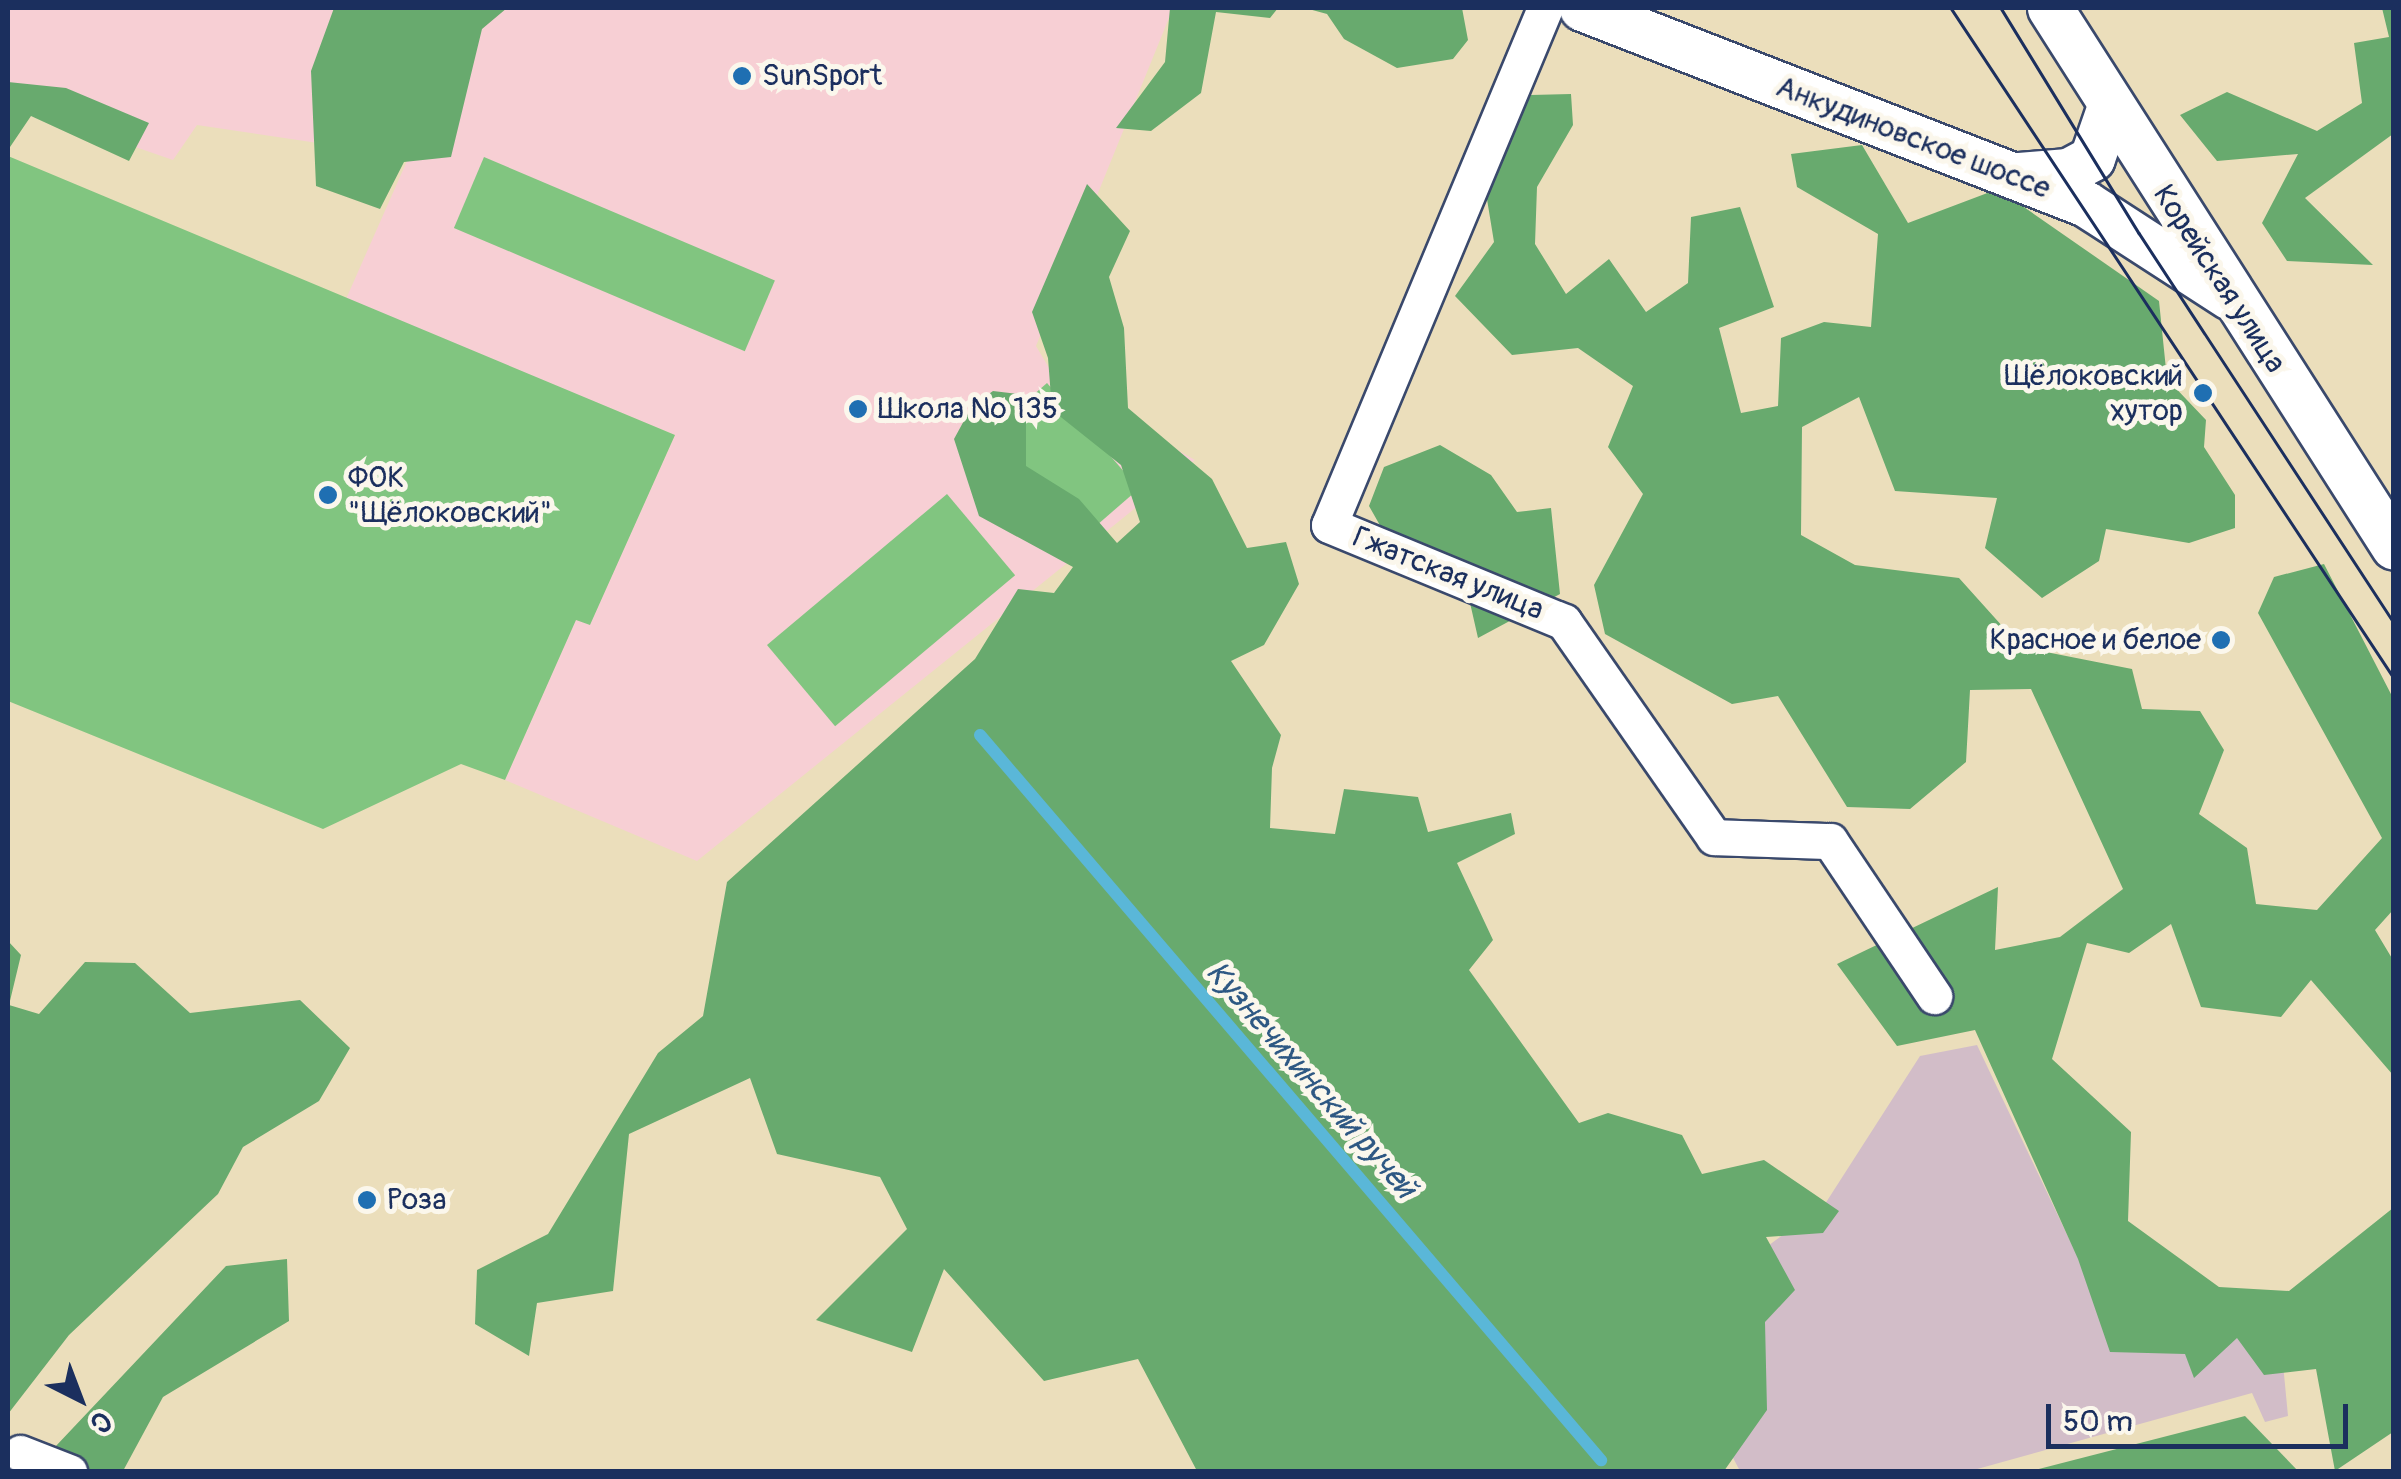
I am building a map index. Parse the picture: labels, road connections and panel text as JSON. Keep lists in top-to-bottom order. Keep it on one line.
{"streets":{"street":["Анкудиновское шоссе","Корейская улица","Гжатская улица"]},"crossings":[["Анкудиновское шоссе","Корейская улица"]],"water":["Кузнечихинский ручей"],"places":["SunSport","Щёлоковский хутор","Школа № 135","ФОК \"Щёлоковский\"","Красное и белое","Роза"],"scale_bar":"50 m","north":"bottom right"}
